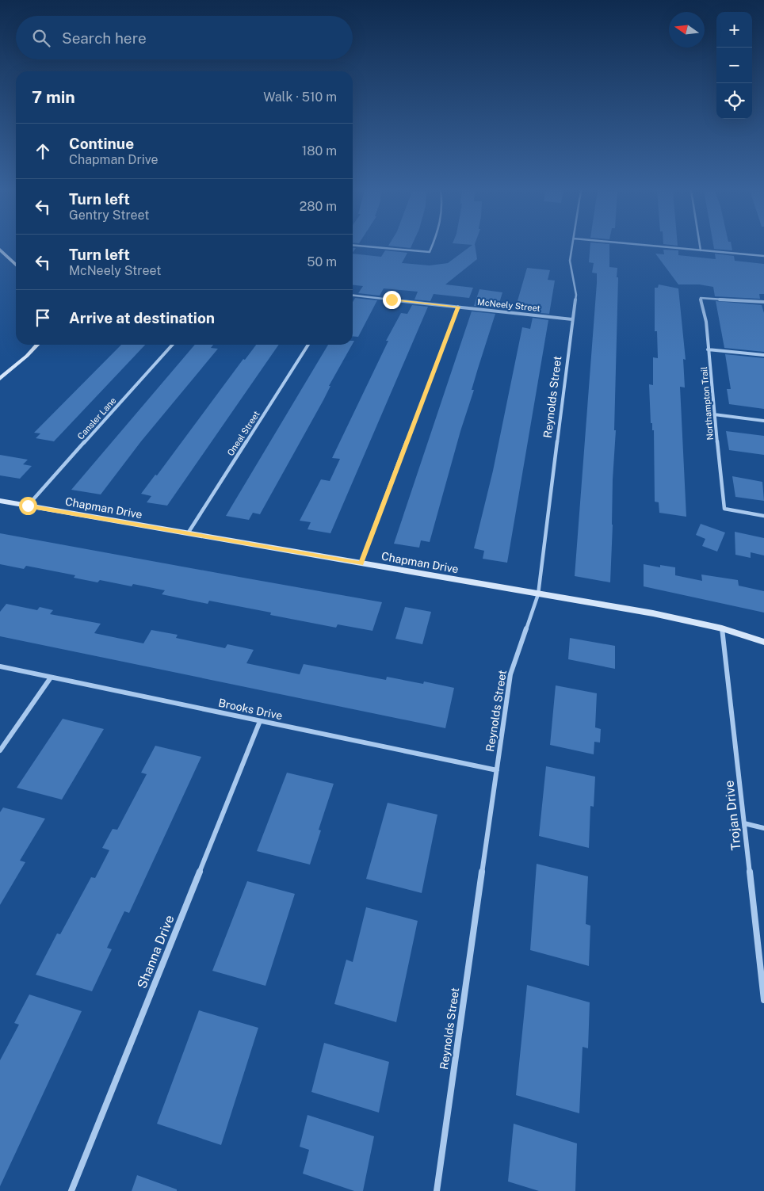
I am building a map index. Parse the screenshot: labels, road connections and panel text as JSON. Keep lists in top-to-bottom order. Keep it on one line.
{"streets":{"street":["McNeely Street","Reynolds Street","Northampton Trail","Cansler Lane","Oneal Street","Chapman Drive","Brooks Drive","Trojan Drive","Shanna Drive"]},"crossings":[["McNeely Street","Reynolds Street"],["Reynolds Street","Chapman Drive"],["Reynolds Street","Brooks Drive"],["Cansler Lane","Chapman Drive"],["Oneal Street","Chapman Drive"],["Chapman Drive","Trojan Drive"],["Brooks Drive","Shanna Drive"]],"north":"left","page":{"map_buttons":["+","−"],"search":"Search here","heading":["7 min","Walk · 510 m"],"list":[["Continue","Chapman Drive","180 m"],["Turn left","Gentry Street","280 m"],["Turn left","McNeely Street","50 m"],"Arrive at destination"]}}
